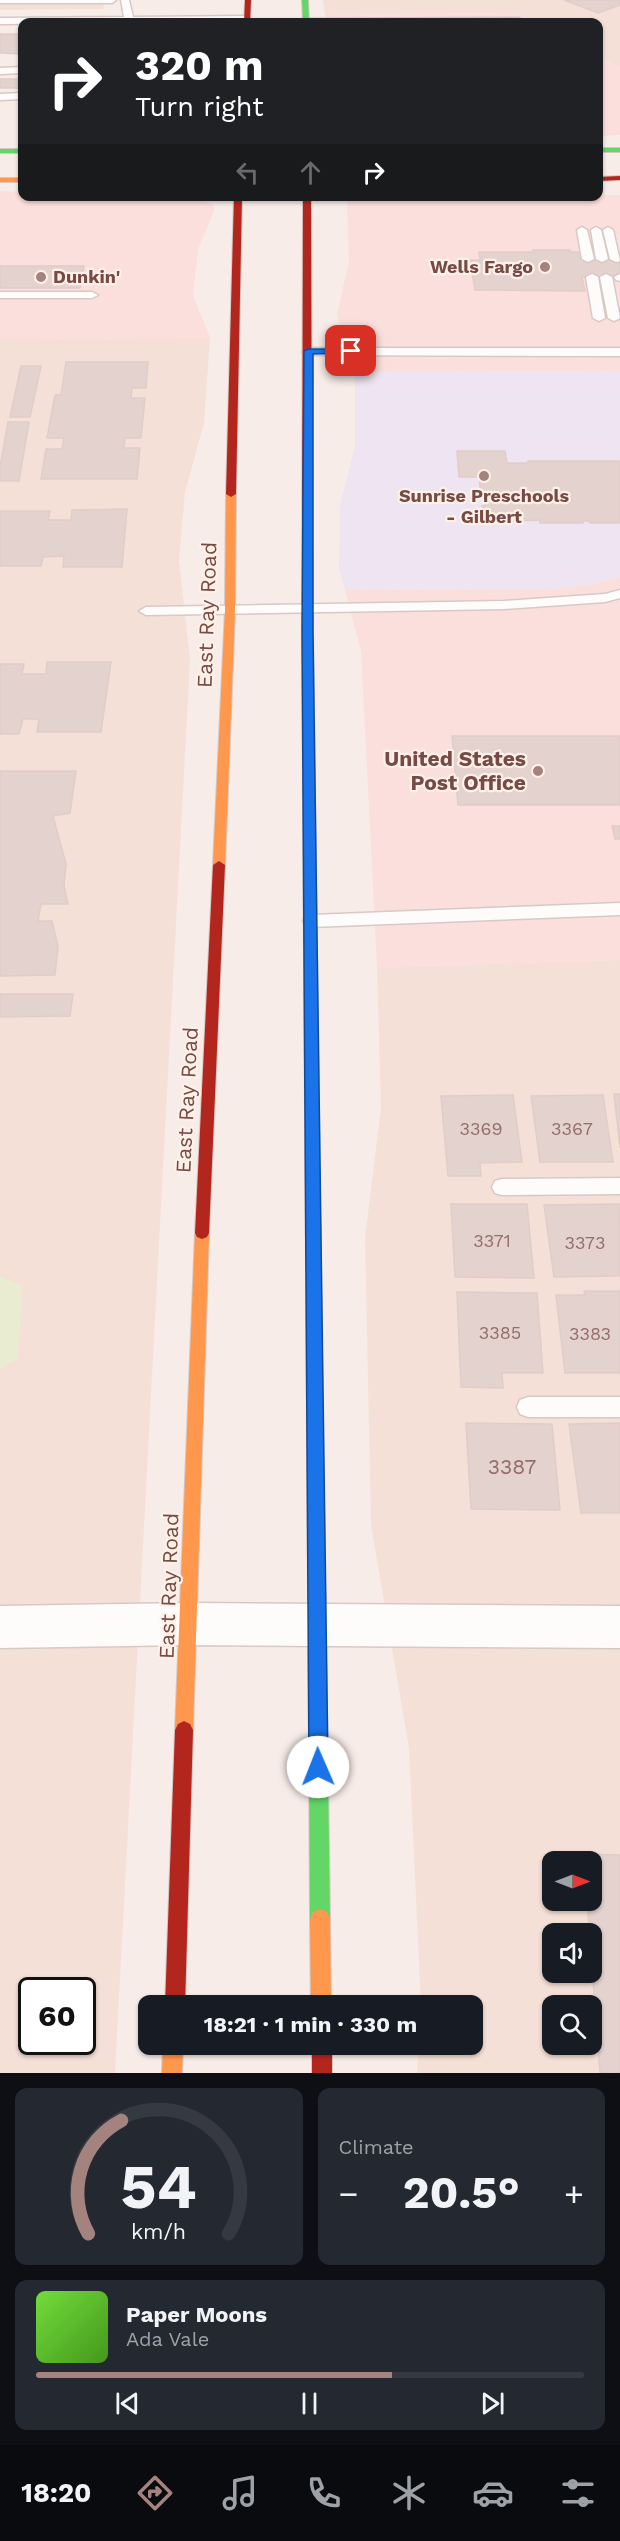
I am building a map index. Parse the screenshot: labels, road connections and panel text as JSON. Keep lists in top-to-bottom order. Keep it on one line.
{"streets":{"main road":["East Ray Road"]},"places":["Wells Fargo","Dunkin'","Sunrise Preschools - Gilbert","United States Post Office"],"house_numbers":["3369","3367","3371","3373","3385","3383","3387"],"north":"right","page":{"turn":["320 m","Turn right"],"limit":"60","trip":"18:21 · 1 min · 330 m","tile":"Climate","heat":["−","20.5°","+"],"song":["Paper Moons","Ada Vale"],"tabs":"18:20","gauge":["54","km/h"]}}
